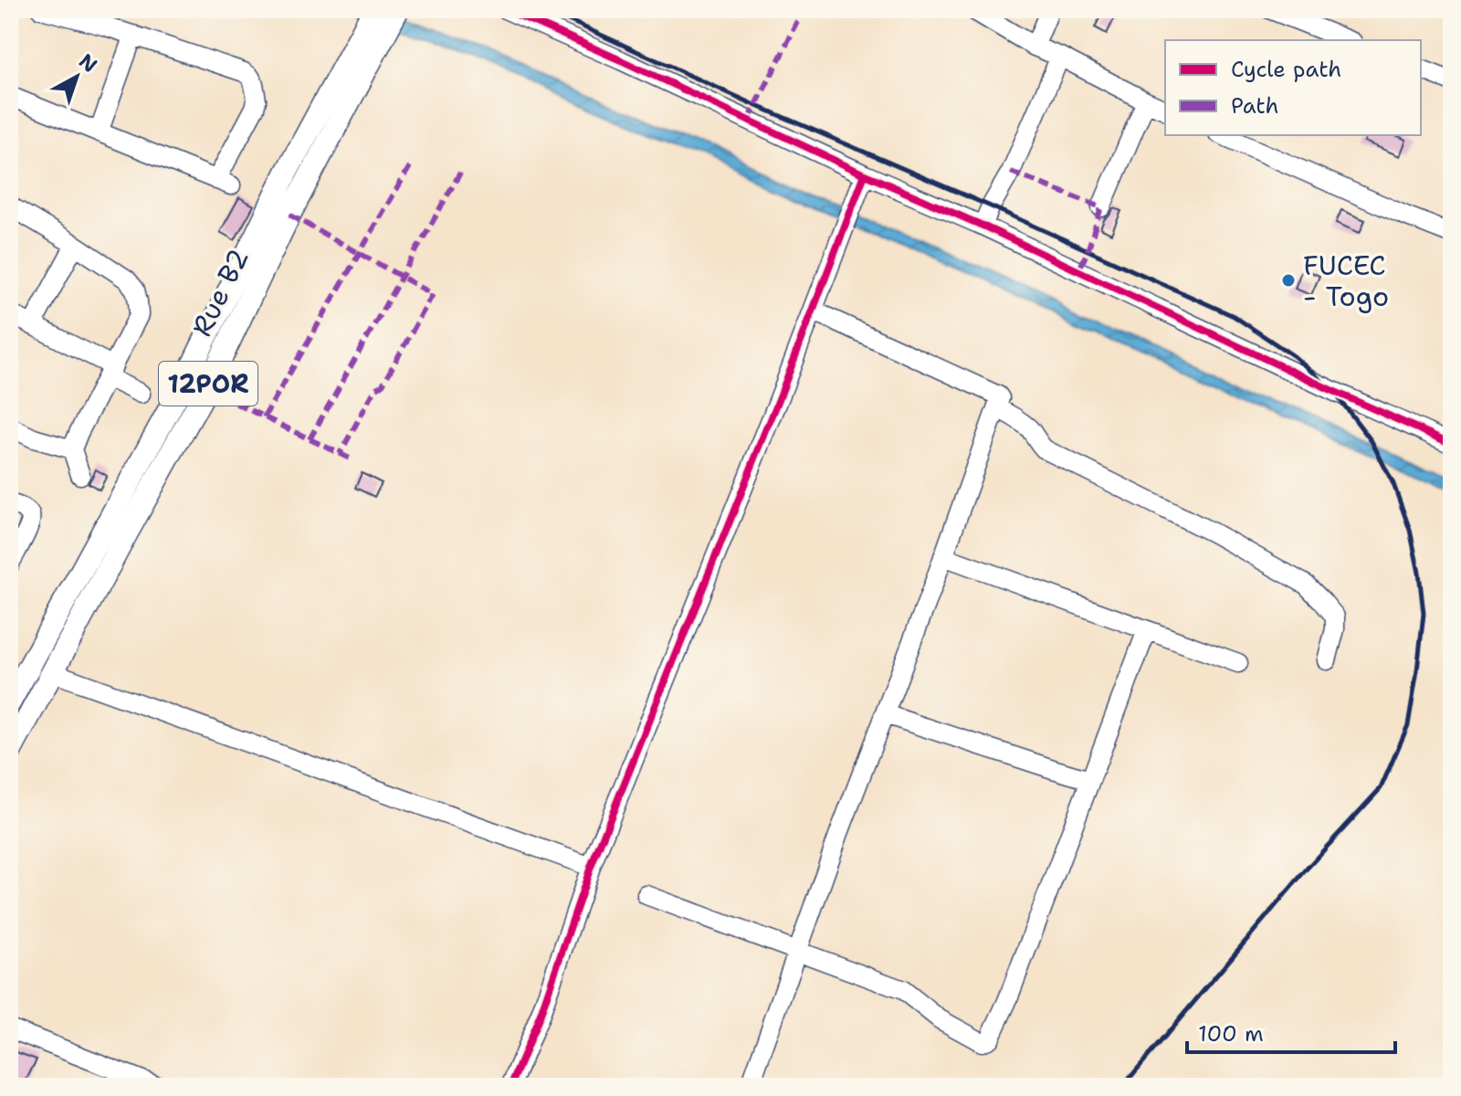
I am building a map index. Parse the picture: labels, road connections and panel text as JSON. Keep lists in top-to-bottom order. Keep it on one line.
{"streets":{"main road":["Rue B2","12POR"]},"places":["FUCEC - Togo"],"legend":["Cycle path","Path"],"scale_bar":"100 m","north":"top right"}
